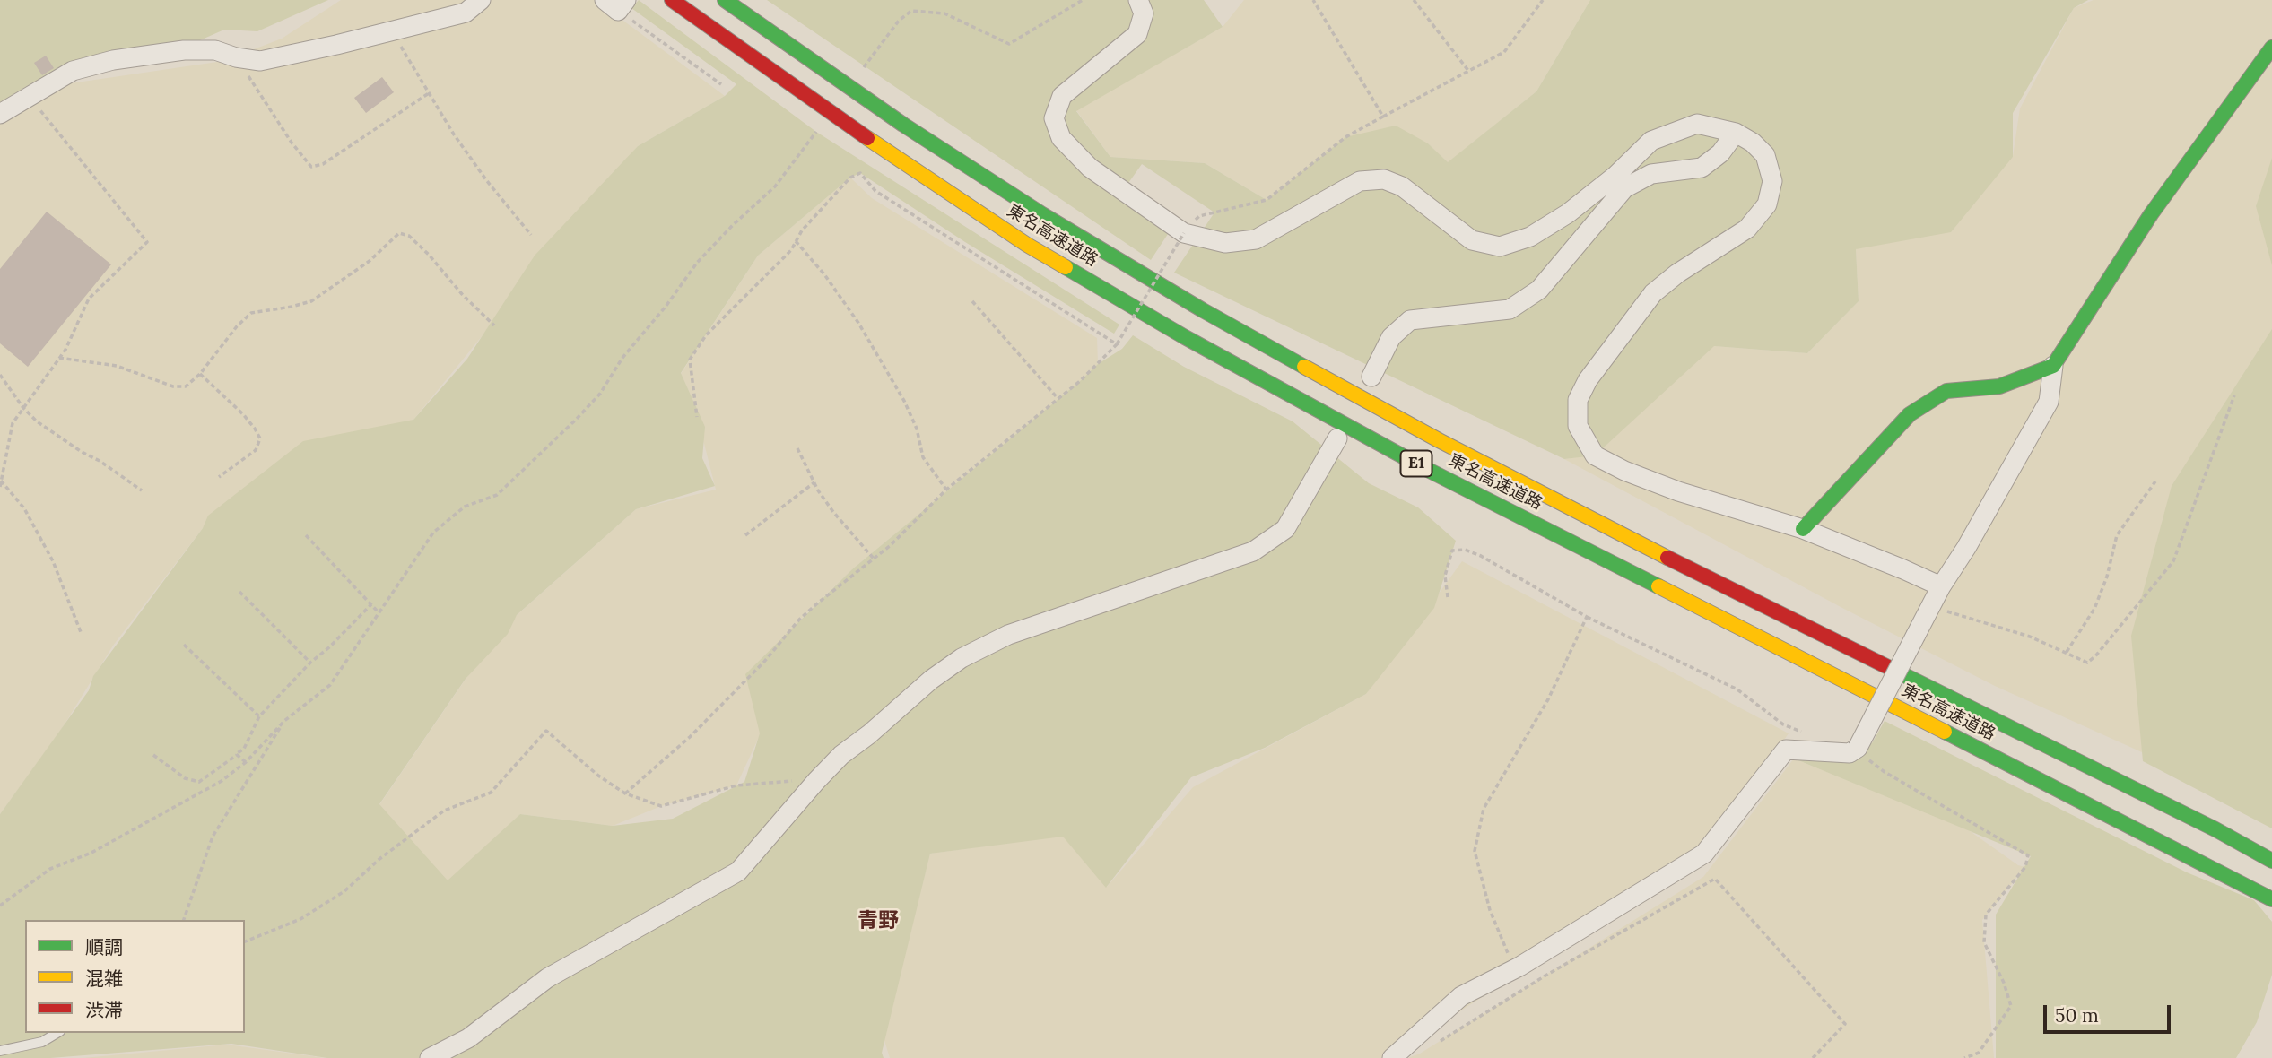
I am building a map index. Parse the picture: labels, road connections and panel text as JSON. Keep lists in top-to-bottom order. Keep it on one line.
{"streets":{"main road":["東名高速道路","E1"]},"districts":["青野"],"legend":["順調","混雑","渋滞"],"scale_bar":"50 m"}
